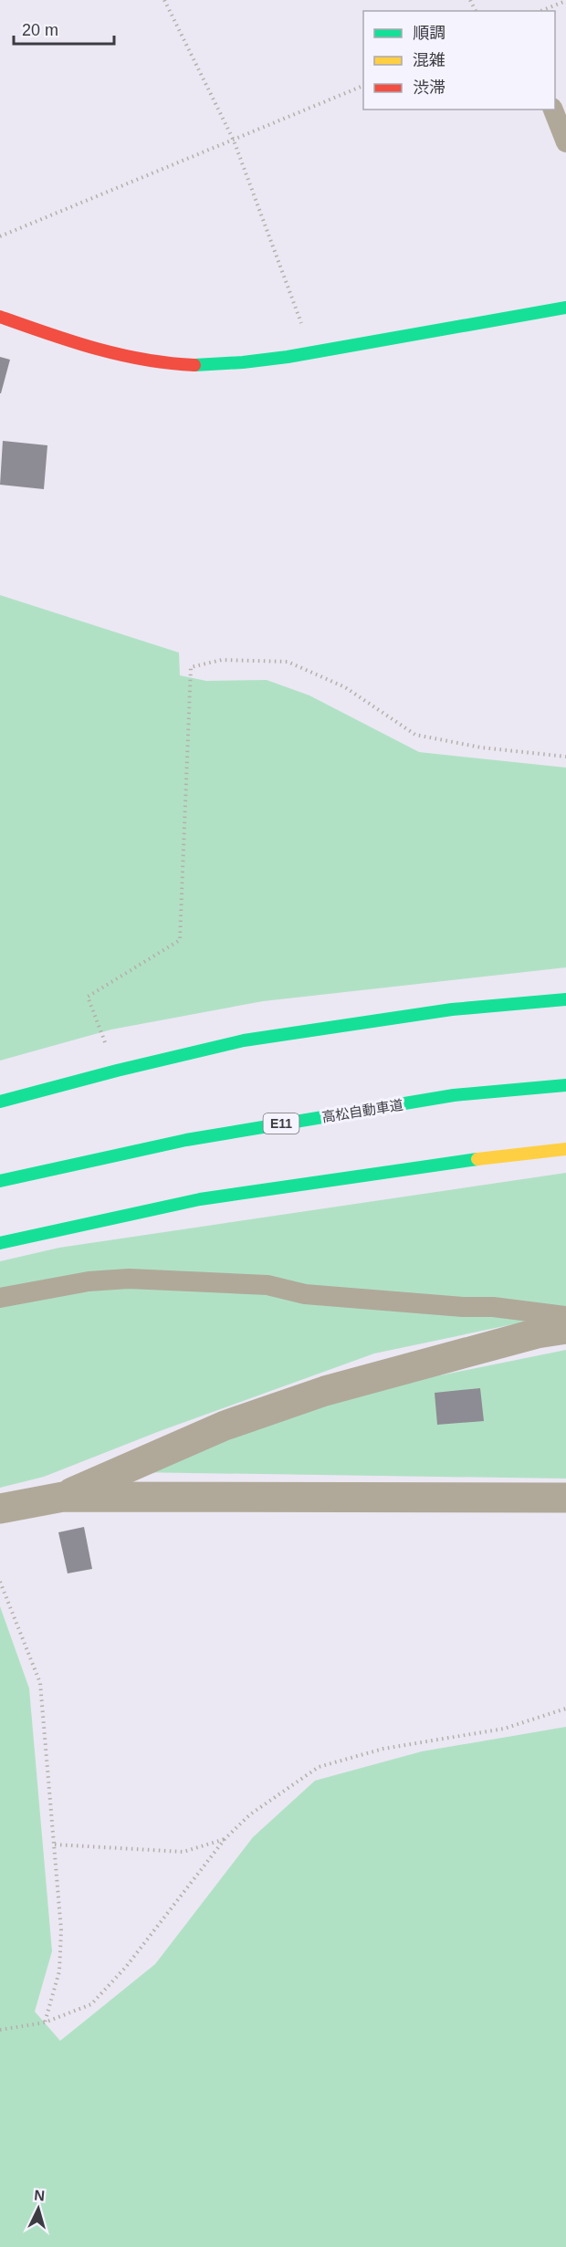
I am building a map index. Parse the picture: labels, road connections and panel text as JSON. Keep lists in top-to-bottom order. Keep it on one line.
{"streets":{"main road":["高松自動車道","E11"]},"legend":["順調","混雑","渋滞"],"scale_bar":"20 m","north":"top"}
